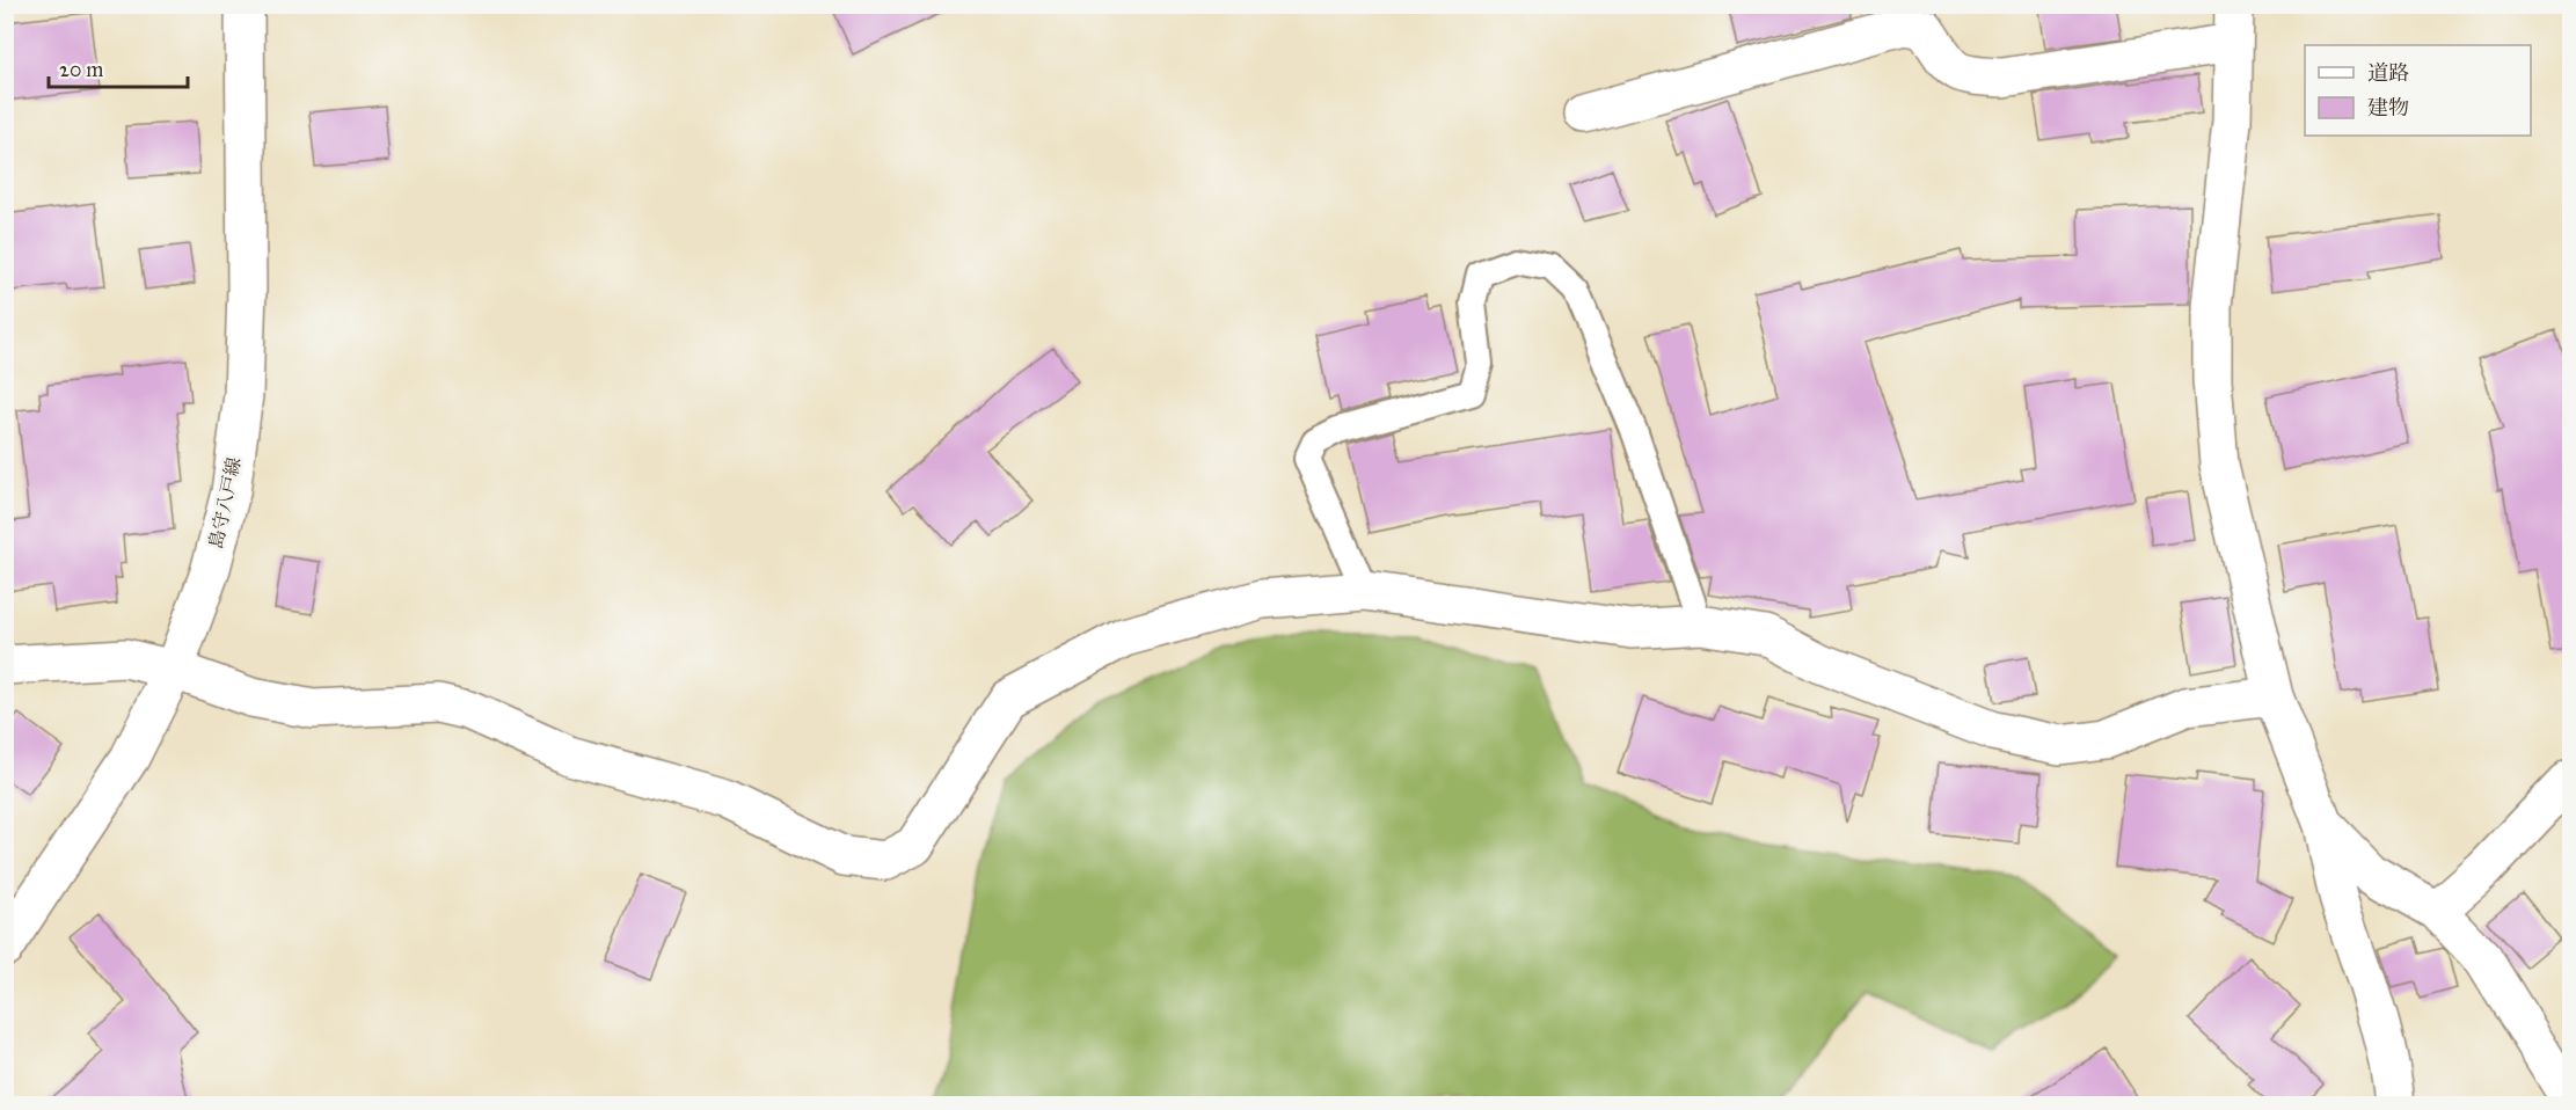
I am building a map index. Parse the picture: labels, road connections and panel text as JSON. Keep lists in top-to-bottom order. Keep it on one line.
{"streets":{"street":["島守八戸線"]},"legend":["道路","建物"],"scale_bar":"20 m"}
